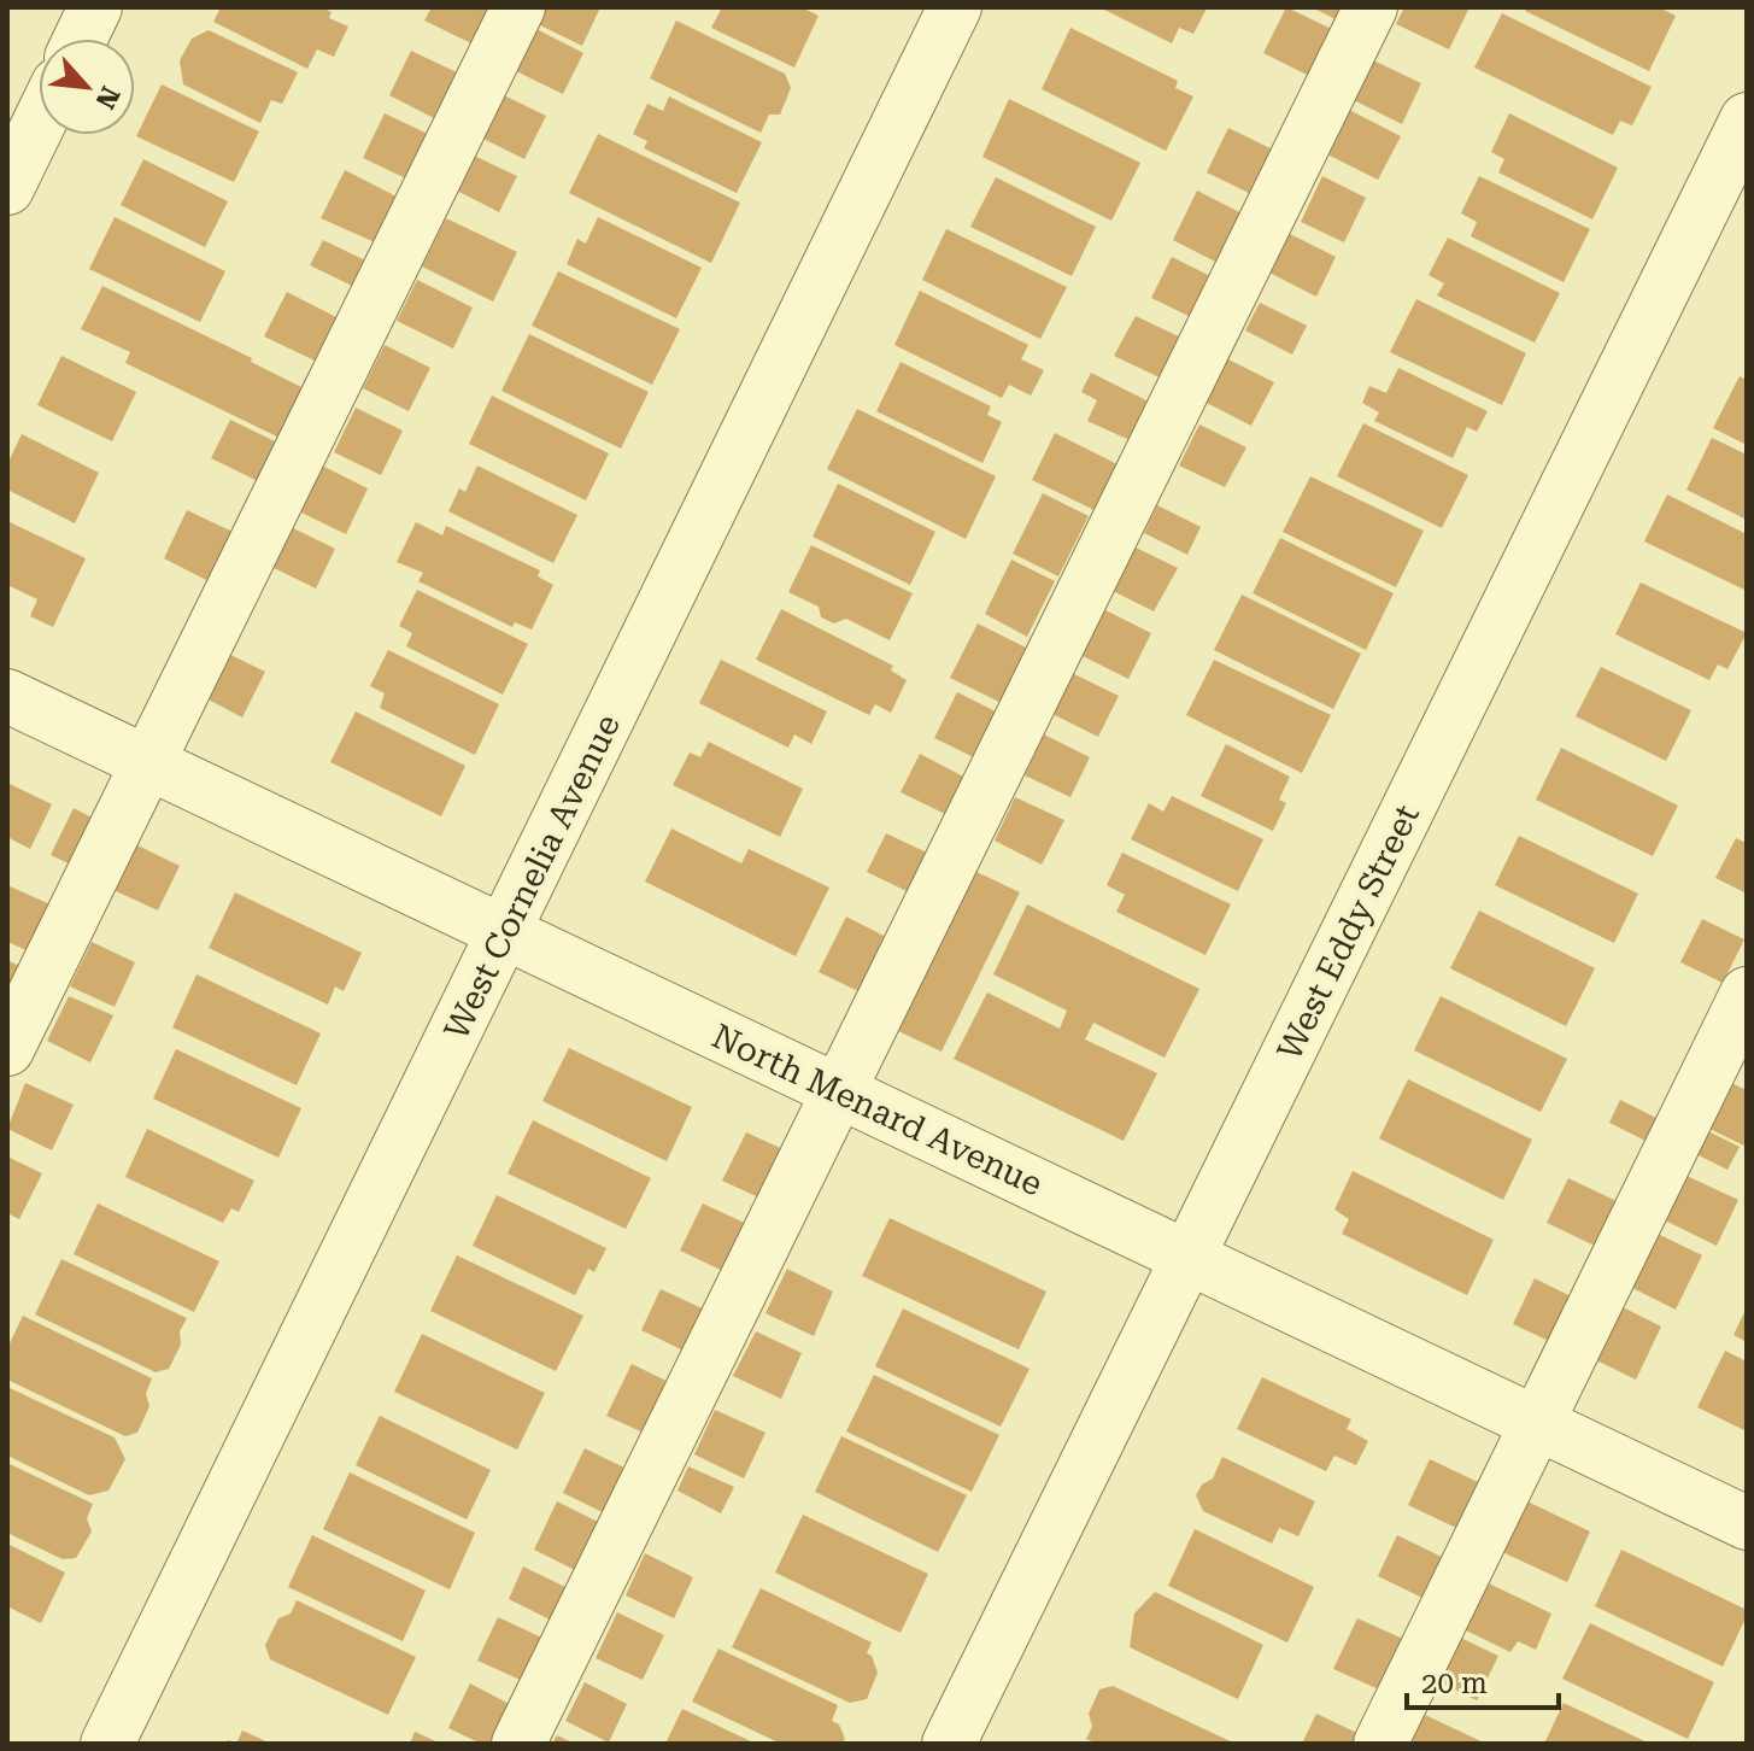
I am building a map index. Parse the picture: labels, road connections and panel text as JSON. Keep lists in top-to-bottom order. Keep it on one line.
{"streets":{"street":["West Cornelia Avenue","West Eddy Street","North Menard Avenue"]},"crossings":[["West Cornelia Avenue","North Menard Avenue"],["West Eddy Street","North Menard Avenue"]],"scale_bar":"20 m","north":"bottom right"}
